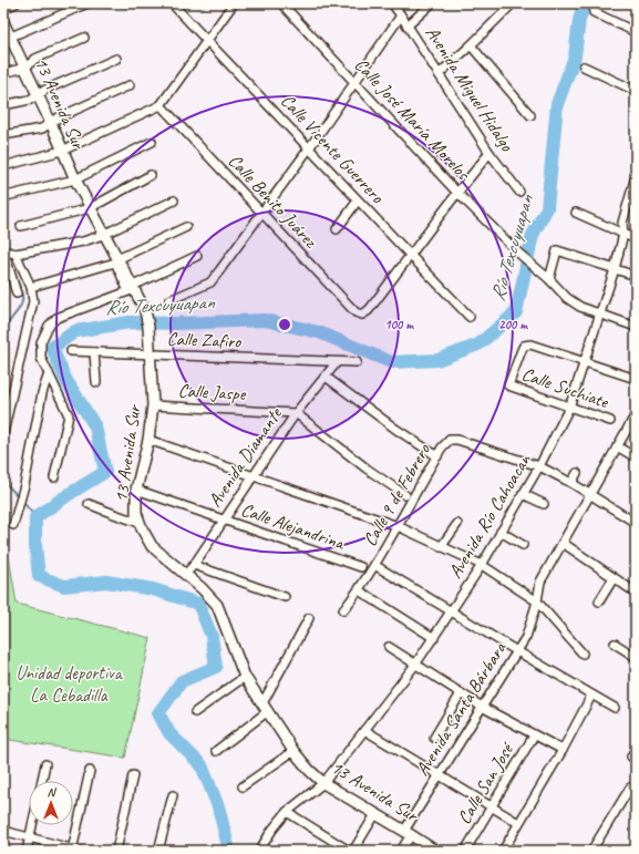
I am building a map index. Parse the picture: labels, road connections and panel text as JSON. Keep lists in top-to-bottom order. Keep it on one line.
{"streets":{"street":["Avenida Miguel Hidalgo","13 Avenida Sur","Calle José María Morelos","Calle Vicente Guerrero","Calle Benito Juárez","Calle Zafiro","Calle Suchiate","Calle Jaspe","Avenida Diamante","Calle 9 de Febrero","Avenida Río Cahoacan","Calle Alejandrina","Avenida Santa Bárbara","Calle San José"]},"crossings":[["13 Avenida Sur","Calle Zafiro"],["13 Avenida Sur","Calle Jaspe"],["13 Avenida Sur","Avenida Diamante"],["13 Avenida Sur","Avenida Río Cahoacan"],["13 Avenida Sur","Calle Alejandrina"],["13 Avenida Sur","Avenida Santa Bárbara"],["Calle José María Morelos","Avenida Río Cahoacan"],["Calle Vicente Guerrero","Calle Benito Juárez"],["Calle Zafiro","Avenida Diamante"],["Calle Suchiate","Avenida Río Cahoacan"],["Calle Jaspe","Avenida Diamante"],["Avenida Diamante","Calle Alejandrina"],["Calle 9 de Febrero","Avenida Río Cahoacan"]],"water":["Río Texcuyuapan"],"parks":["Unidad deportiva La Cebadilla"],"north":"top","rings":["100 m","200 m"]}
